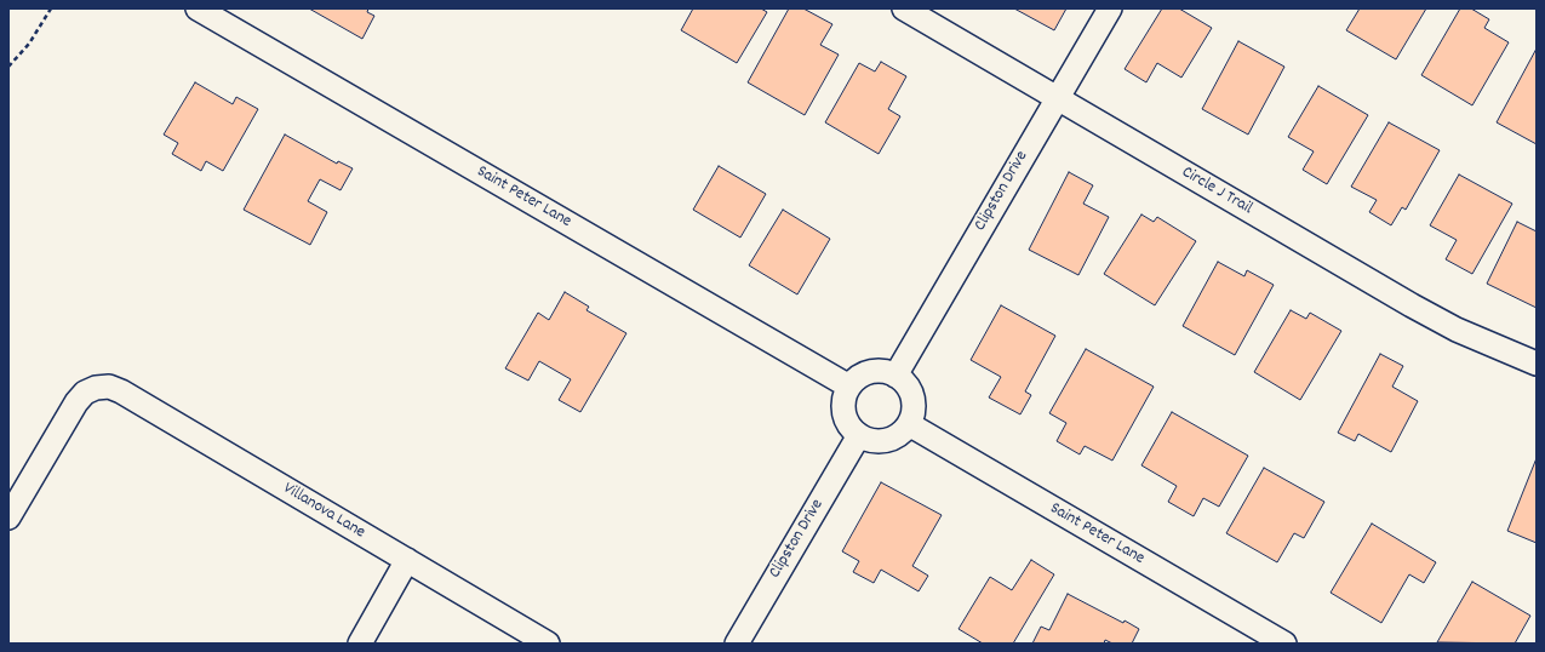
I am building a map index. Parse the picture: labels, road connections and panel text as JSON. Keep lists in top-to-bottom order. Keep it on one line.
{"streets":{"street":["Clipston Drive","Circle J Trail","Saint Peter Lane","Villanova Lane"]},"crossings":[["Clipston Drive","Circle J Trail"],["Clipston Drive","Saint Peter Lane"]]}
